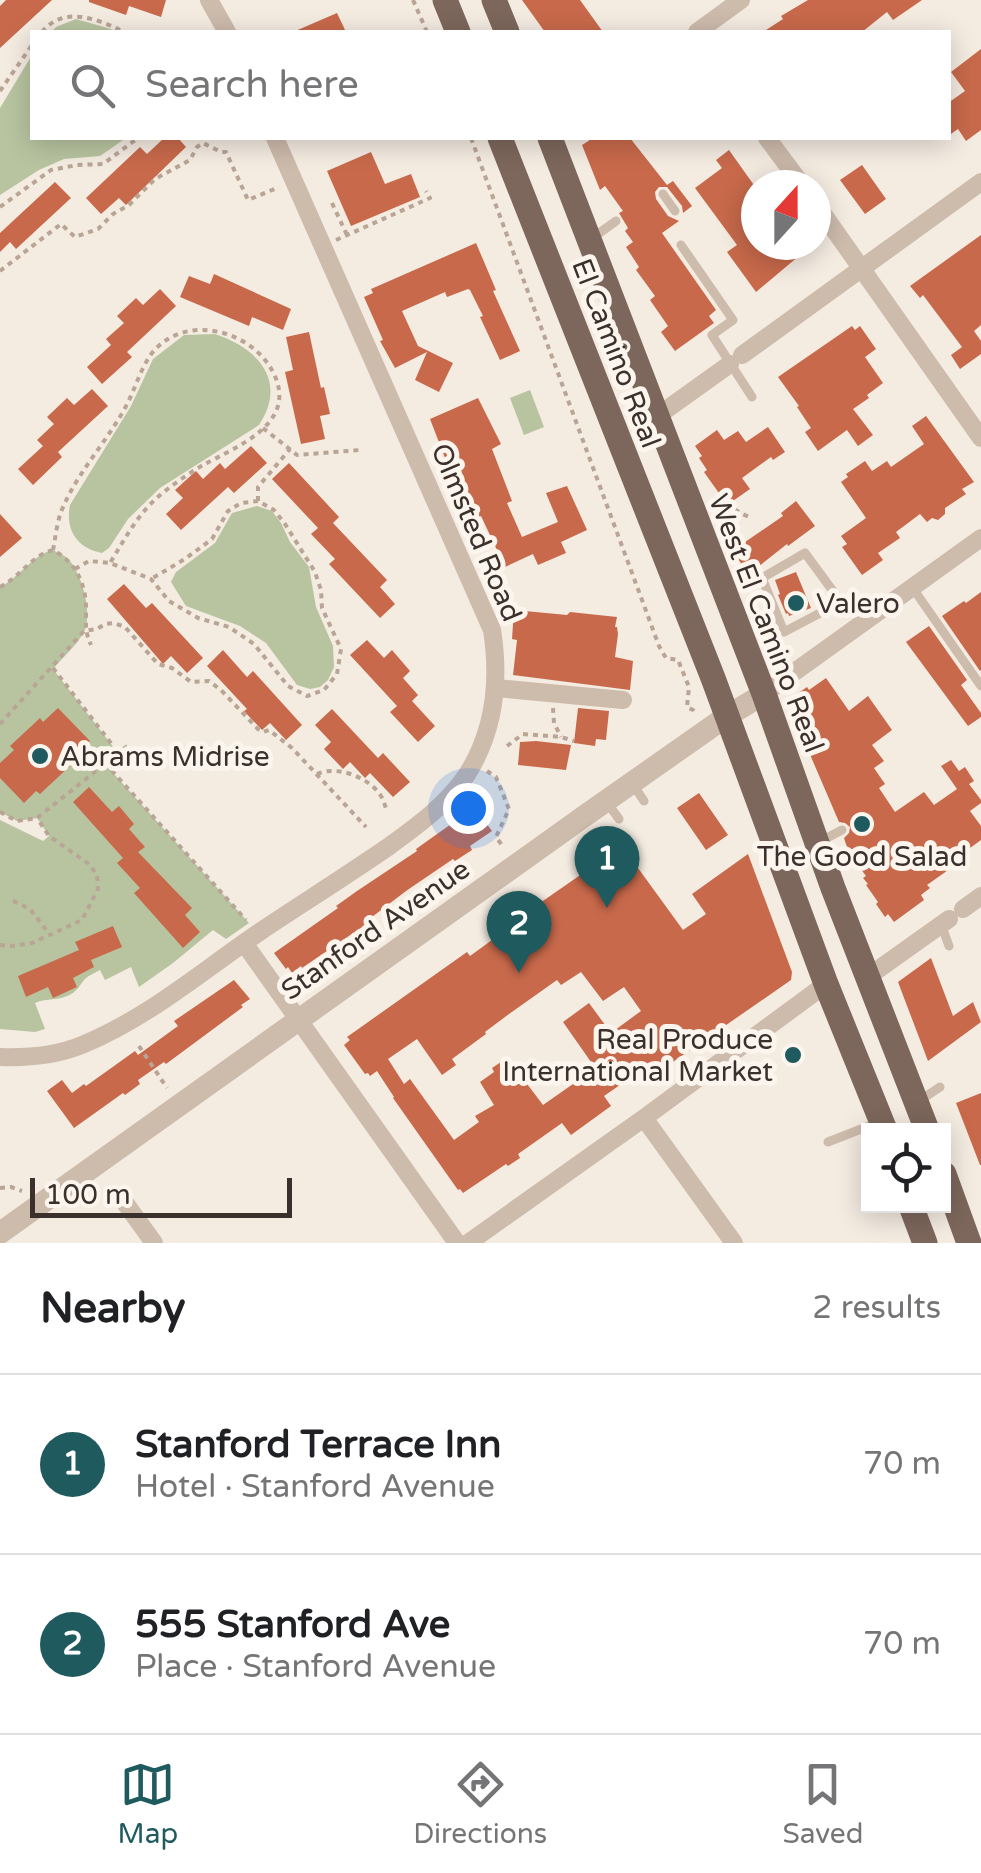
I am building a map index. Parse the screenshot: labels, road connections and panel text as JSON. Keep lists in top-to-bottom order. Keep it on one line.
{"streets":{"main road":["El Camino Real","West El Camino Real"],"street":["Olmsted Road","Stanford Avenue"]},"crossings":[["El Camino Real","Stanford Avenue"],["West El Camino Real","Stanford Avenue"]],"places":["Valero","Abrams Midrise","The Good Salad","Real Produce International Market"],"scale_bar":"100 m","north":"top","page":{"search":"Search here","pins":["1","2"],"scale":"100 m","heading":["Nearby","2 results"],"list":[{"mark":"1","name":"Stanford Terrace Inn","note":"Hotel · Stanford Avenue","value":"70 m"},{"mark":"2","name":"555 Stanford Ave","note":"Place · Stanford Avenue","value":"70 m"}],"nav":["Map","Directions","Saved"]}}
